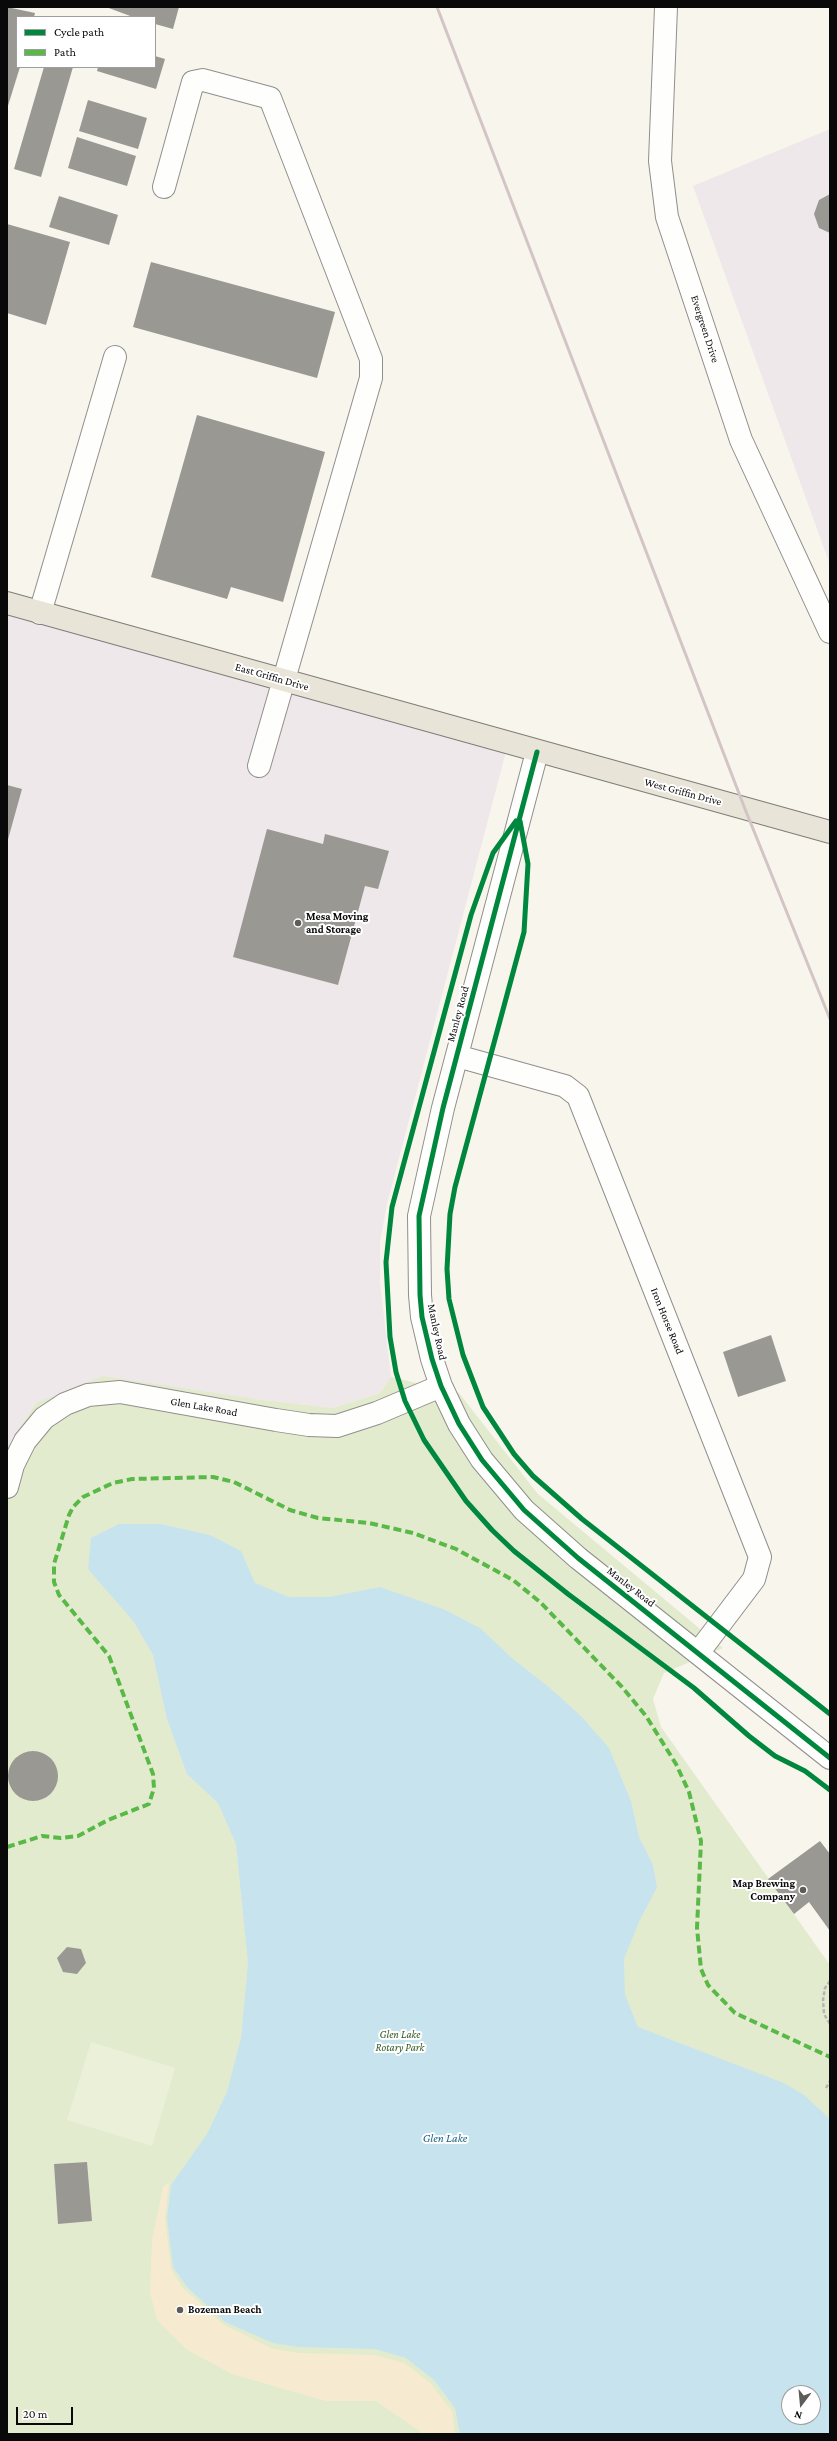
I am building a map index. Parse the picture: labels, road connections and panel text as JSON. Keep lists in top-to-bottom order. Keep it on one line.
{"streets":{"main road":["East Griffin Drive","West Griffin Drive"],"street":["Evergreen Drive","Manley Road","Iron Horse Road","Glen Lake Road"]},"crossings":[["East Griffin Drive","West Griffin Drive"],["East Griffin Drive","Manley Road"],["West Griffin Drive","Manley Road"],["Manley Road","Iron Horse Road"],["Manley Road","Glen Lake Road"]],"water":["Glen Lake"],"parks":["Glen Lake Rotary Park"],"places":["Mesa Moving and Storage","Map Brewing Company","Bozeman Beach"],"legend":["Cycle path","Path"],"scale_bar":"20 m","north":"bottom"}
